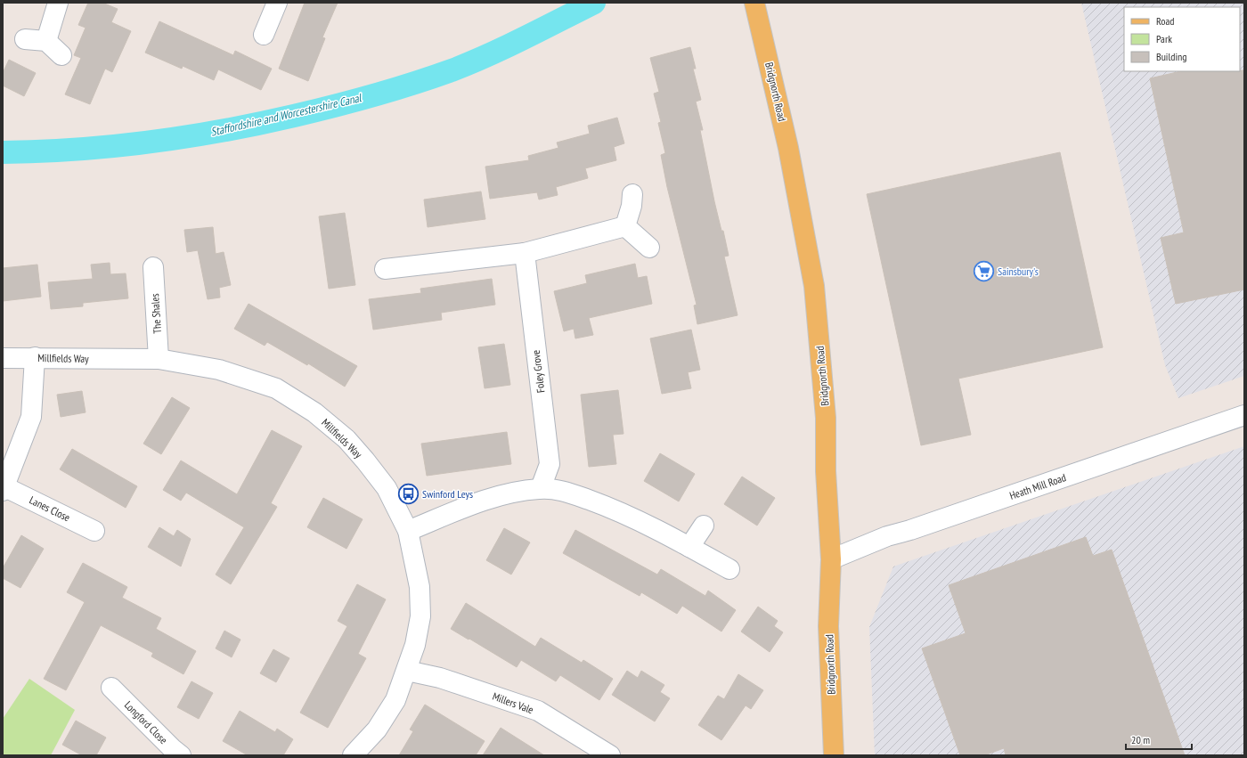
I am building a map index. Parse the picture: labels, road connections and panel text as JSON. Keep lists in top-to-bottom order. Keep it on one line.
{"streets":{"main road":["Bridgnorth Road"],"street":["The Shales","Millfields Way","Foley Grove","Heath Mill Road","Lanes Close","Millers Vale","Longford Close"]},"crossings":[["Bridgnorth Road","Heath Mill Road"],["The Shales","Millfields Way"],["Millfields Way","Millers Vale"]],"water":["Staffordshire and Worcestershire Canal"],"places":{"supermarket":["Sainsbury's"],"bus stop":["Swinford Leys"]},"legend":["Road","Park","Building"],"scale_bar":"20 m"}
